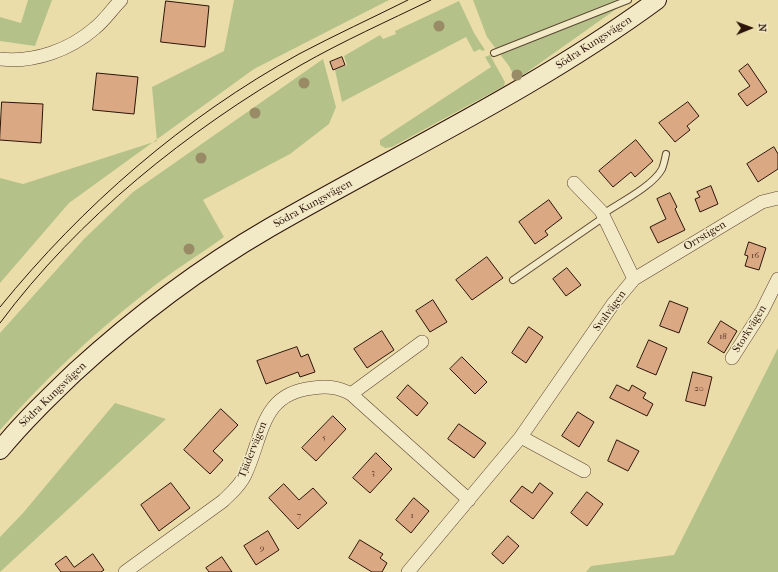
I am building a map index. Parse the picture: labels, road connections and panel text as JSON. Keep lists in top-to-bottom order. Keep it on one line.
{"streets":{"main road":["Södra Kungsvägen"],"street":["Orrstigen","Svalvägen","Storkvägen","Tjädervägen"]},"crossings":[["Orrstigen","Svalvägen"],["Svalvägen","Tjädervägen"]],"house_numbers":["16","18","20","5","3","7","1","9"],"north":"right"}
